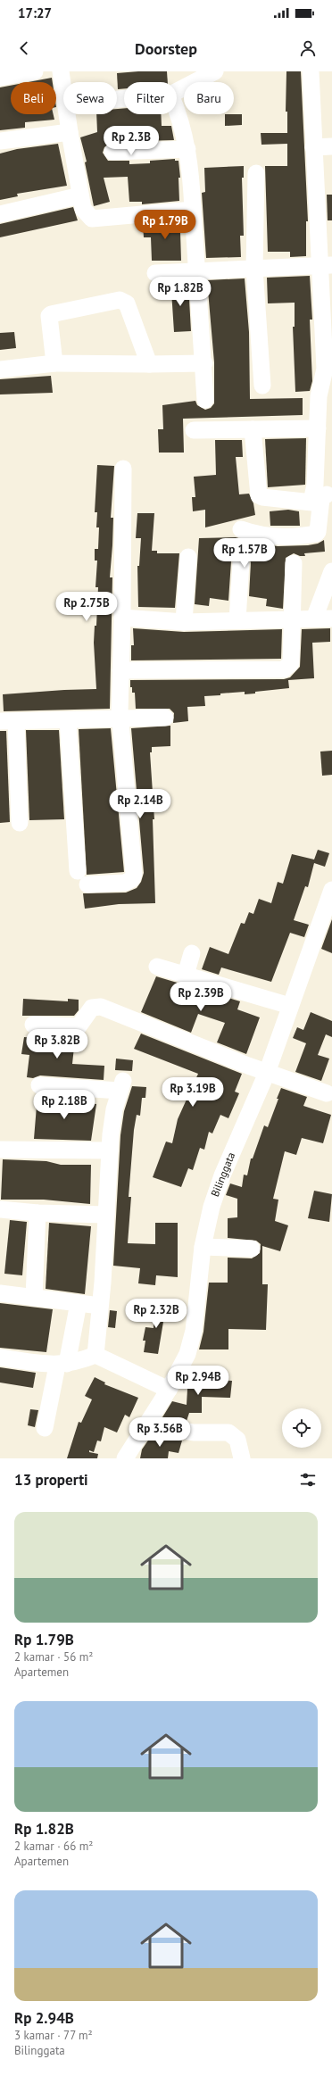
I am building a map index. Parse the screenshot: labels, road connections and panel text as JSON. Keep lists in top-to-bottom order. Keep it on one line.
{"streets":{"street":["Bilinggata"]},"page":{"status":"17:27","header":"Doorstep","chip":["Beli","Sewa","Filter","Baru"],"price":["Rp 2.3B","Rp 1.79B","Rp 1.82B","Rp 1.57B","Rp 2.75B","Rp 2.14B","Rp 2.39B","Rp 3.82B","Rp 3.19B","Rp 2.18B","Rp 2.32B","Rp 2.94B","Rp 3.56B"],"heading":"13 properti","list":[{"name":"Rp 1.79B","note":"2 kamar · 56 m² · Apartemen"},{"name":"Rp 1.82B","note":"2 kamar · 66 m² · Apartemen"},{"name":"Rp 2.94B","note":"3 kamar · 77 m² · Bilinggata"}]}}
